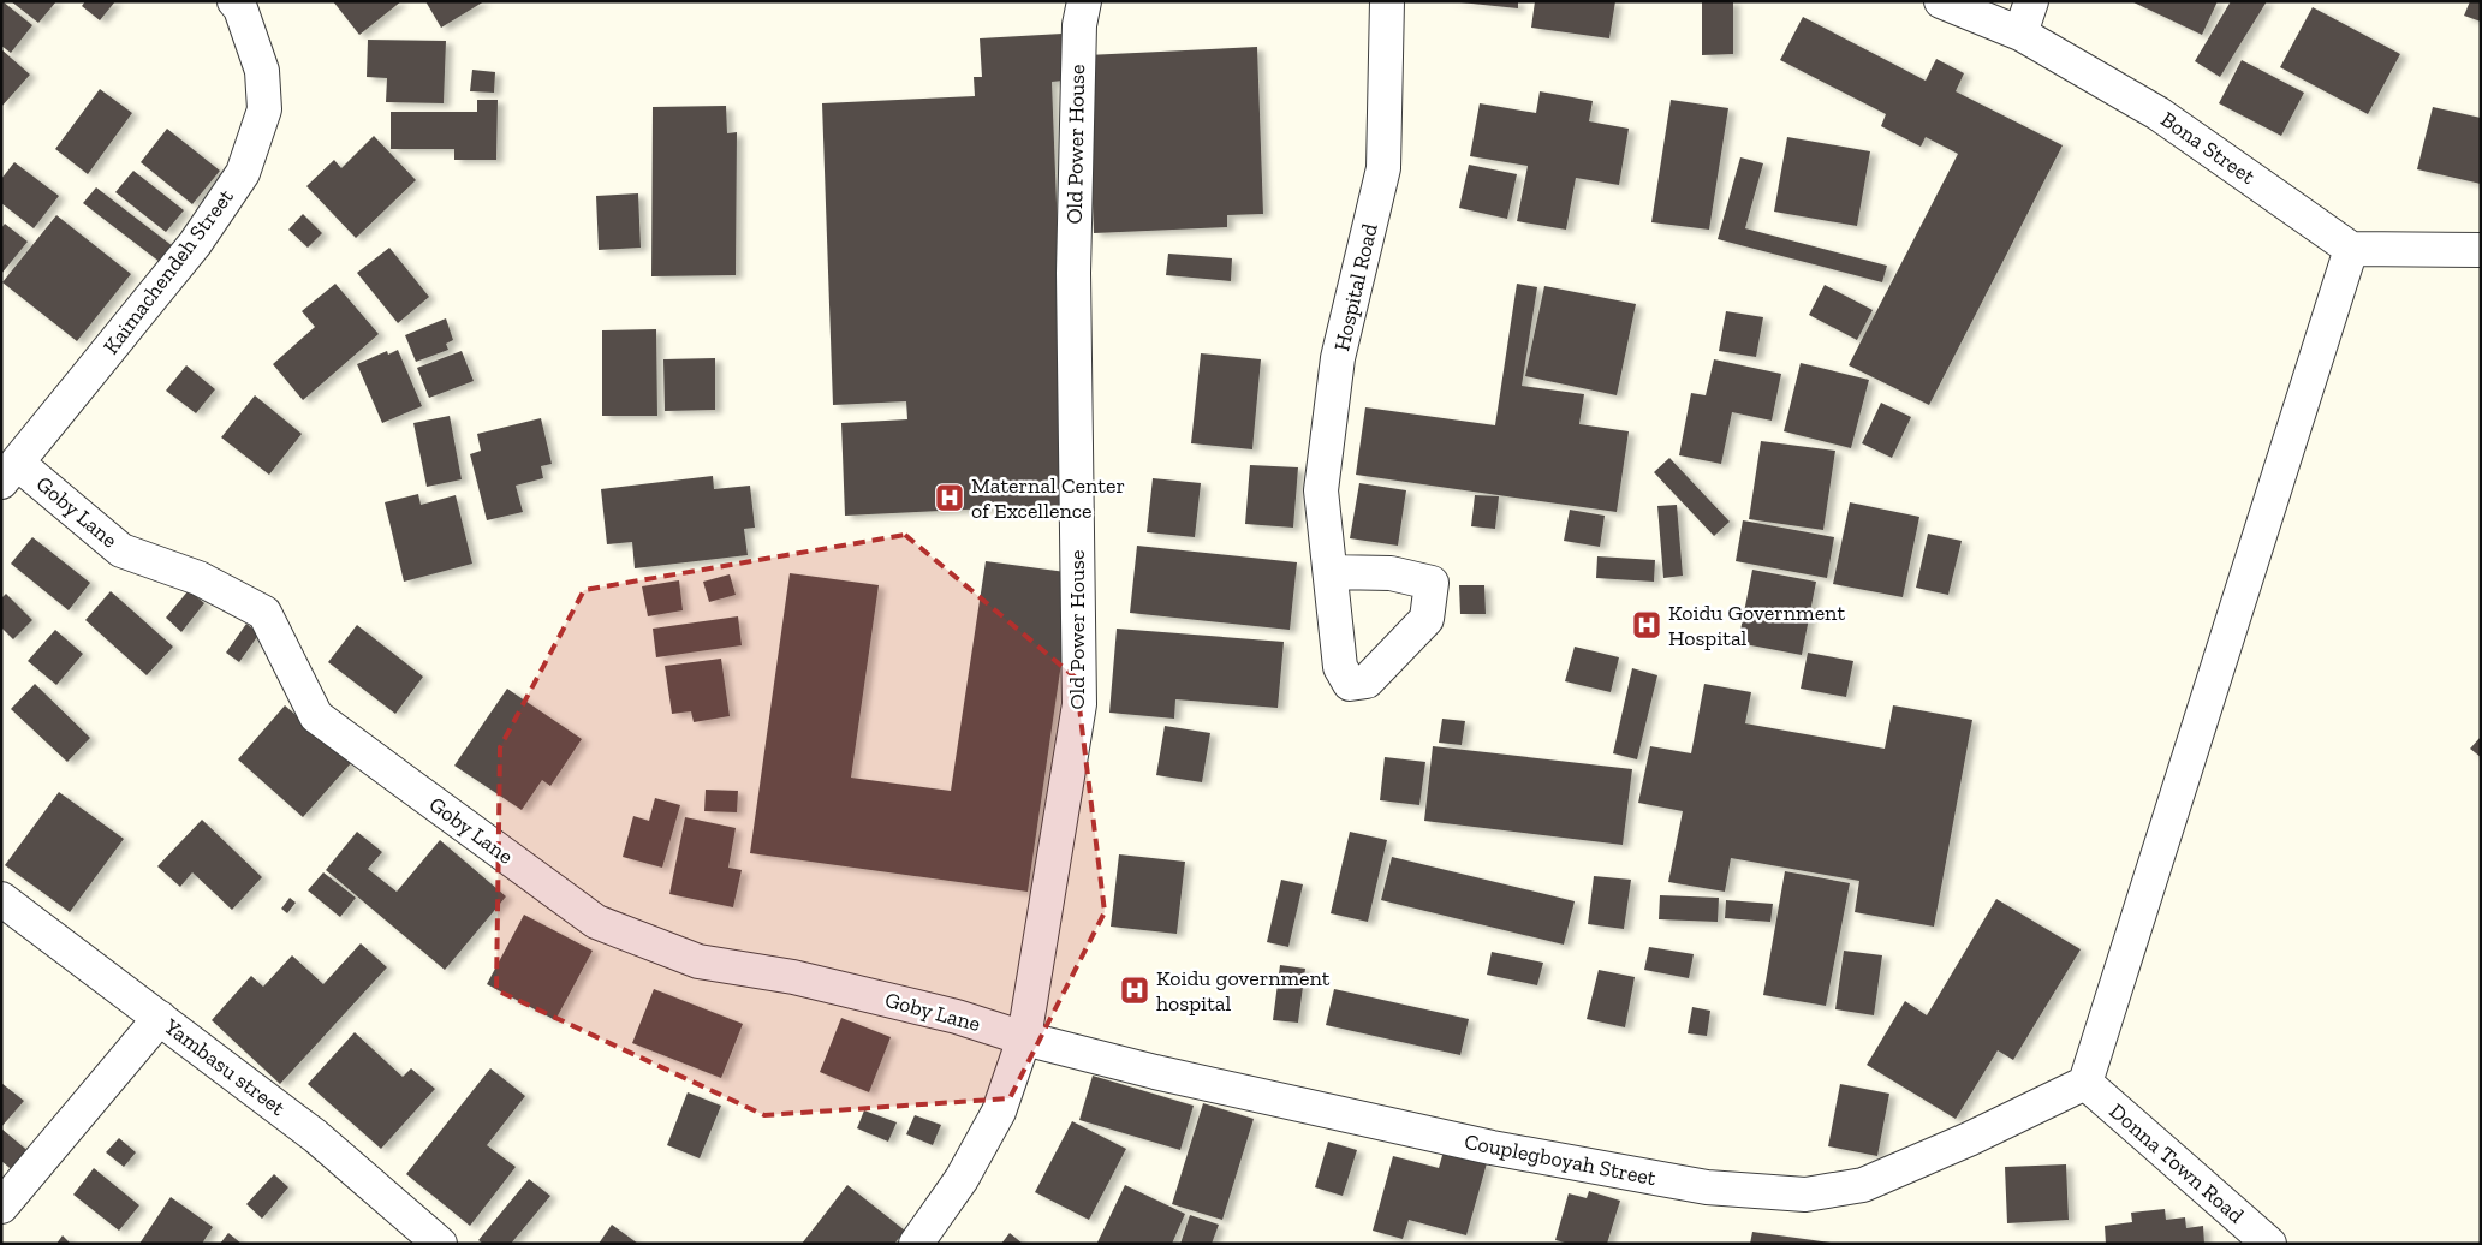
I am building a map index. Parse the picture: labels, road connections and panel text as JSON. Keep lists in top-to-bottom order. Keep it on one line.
{"streets":{"street":["Old Power House","Bona Street","Kaimachendeh Street","Hospital Road","Goby Lane","Yambasu street","Couplegboyah Street","Donna Town Road"]},"crossings":[["Old Power House","Goby Lane"],["Old Power House","Couplegboyah Street"],["Kaimachendeh Street","Goby Lane"],["Goby Lane","Couplegboyah Street"],["Couplegboyah Street","Donna Town Road"]],"places":{"hospital":["Maternal Center of Excellence","Koidu Government Hospital","Koidu government hospital"]}}
